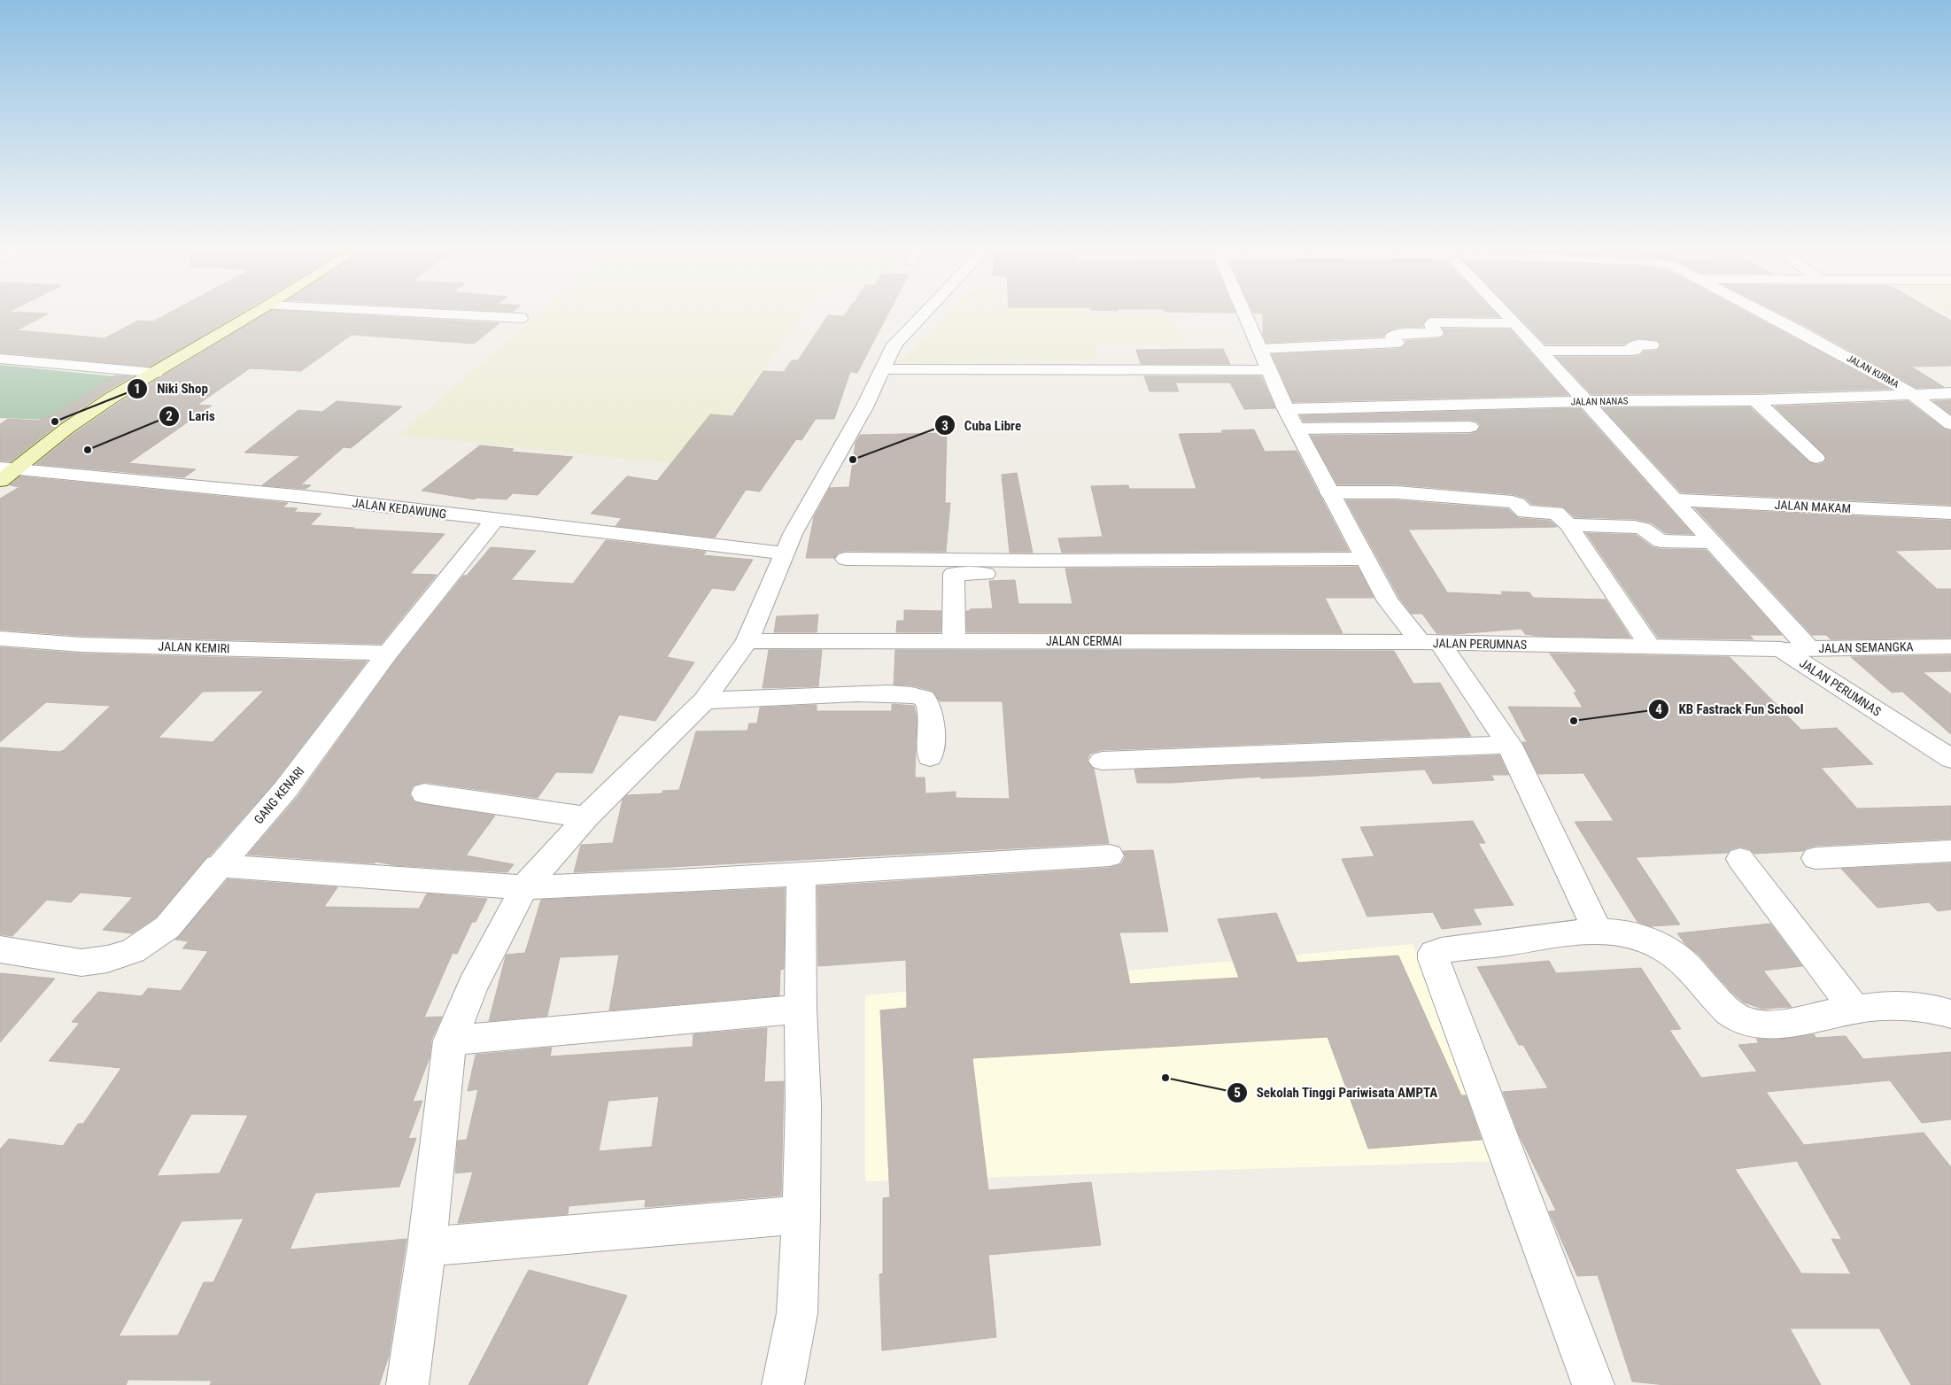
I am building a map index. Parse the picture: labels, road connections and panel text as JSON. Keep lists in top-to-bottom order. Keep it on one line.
{"streets":{"street":["JALAN KURMA","JALAN NANAS","JALAN MAKAM","JALAN KEDAWUNG","JALAN CERMAI","JALAN PERUMNAS","JALAN KEMIRI","JALAN SEMANGKA","GANG KENARI"]},"crossings":[["JALAN KURMA","JALAN NANAS"],["JALAN NANAS","JALAN PERUMNAS"],["JALAN KEDAWUNG","GANG KENARI"],["JALAN CERMAI","JALAN PERUMNAS"],["JALAN PERUMNAS","JALAN SEMANGKA"],["JALAN KEMIRI","GANG KENARI"]],"places":["Niki Shop","Laris","Cuba Libre","KB Fastrack Fun School","Sekolah Tinggi Pariwisata AMPTA"]}
